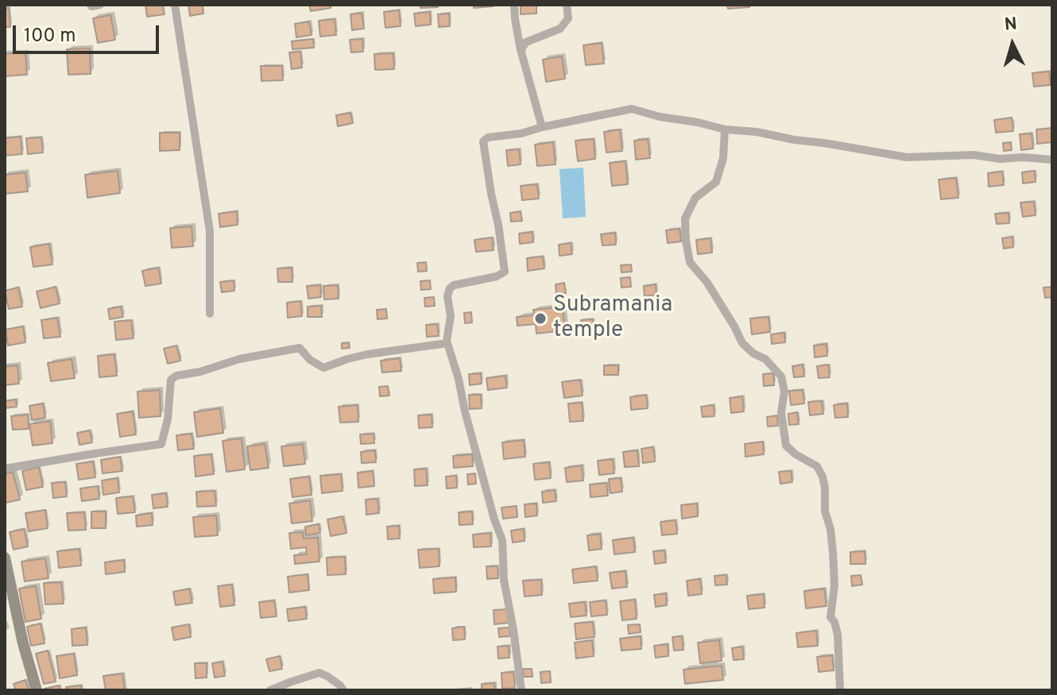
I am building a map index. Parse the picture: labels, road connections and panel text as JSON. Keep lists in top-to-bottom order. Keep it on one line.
{"places":["Subramania temple"],"scale_bar":"100 m","north":"top"}
